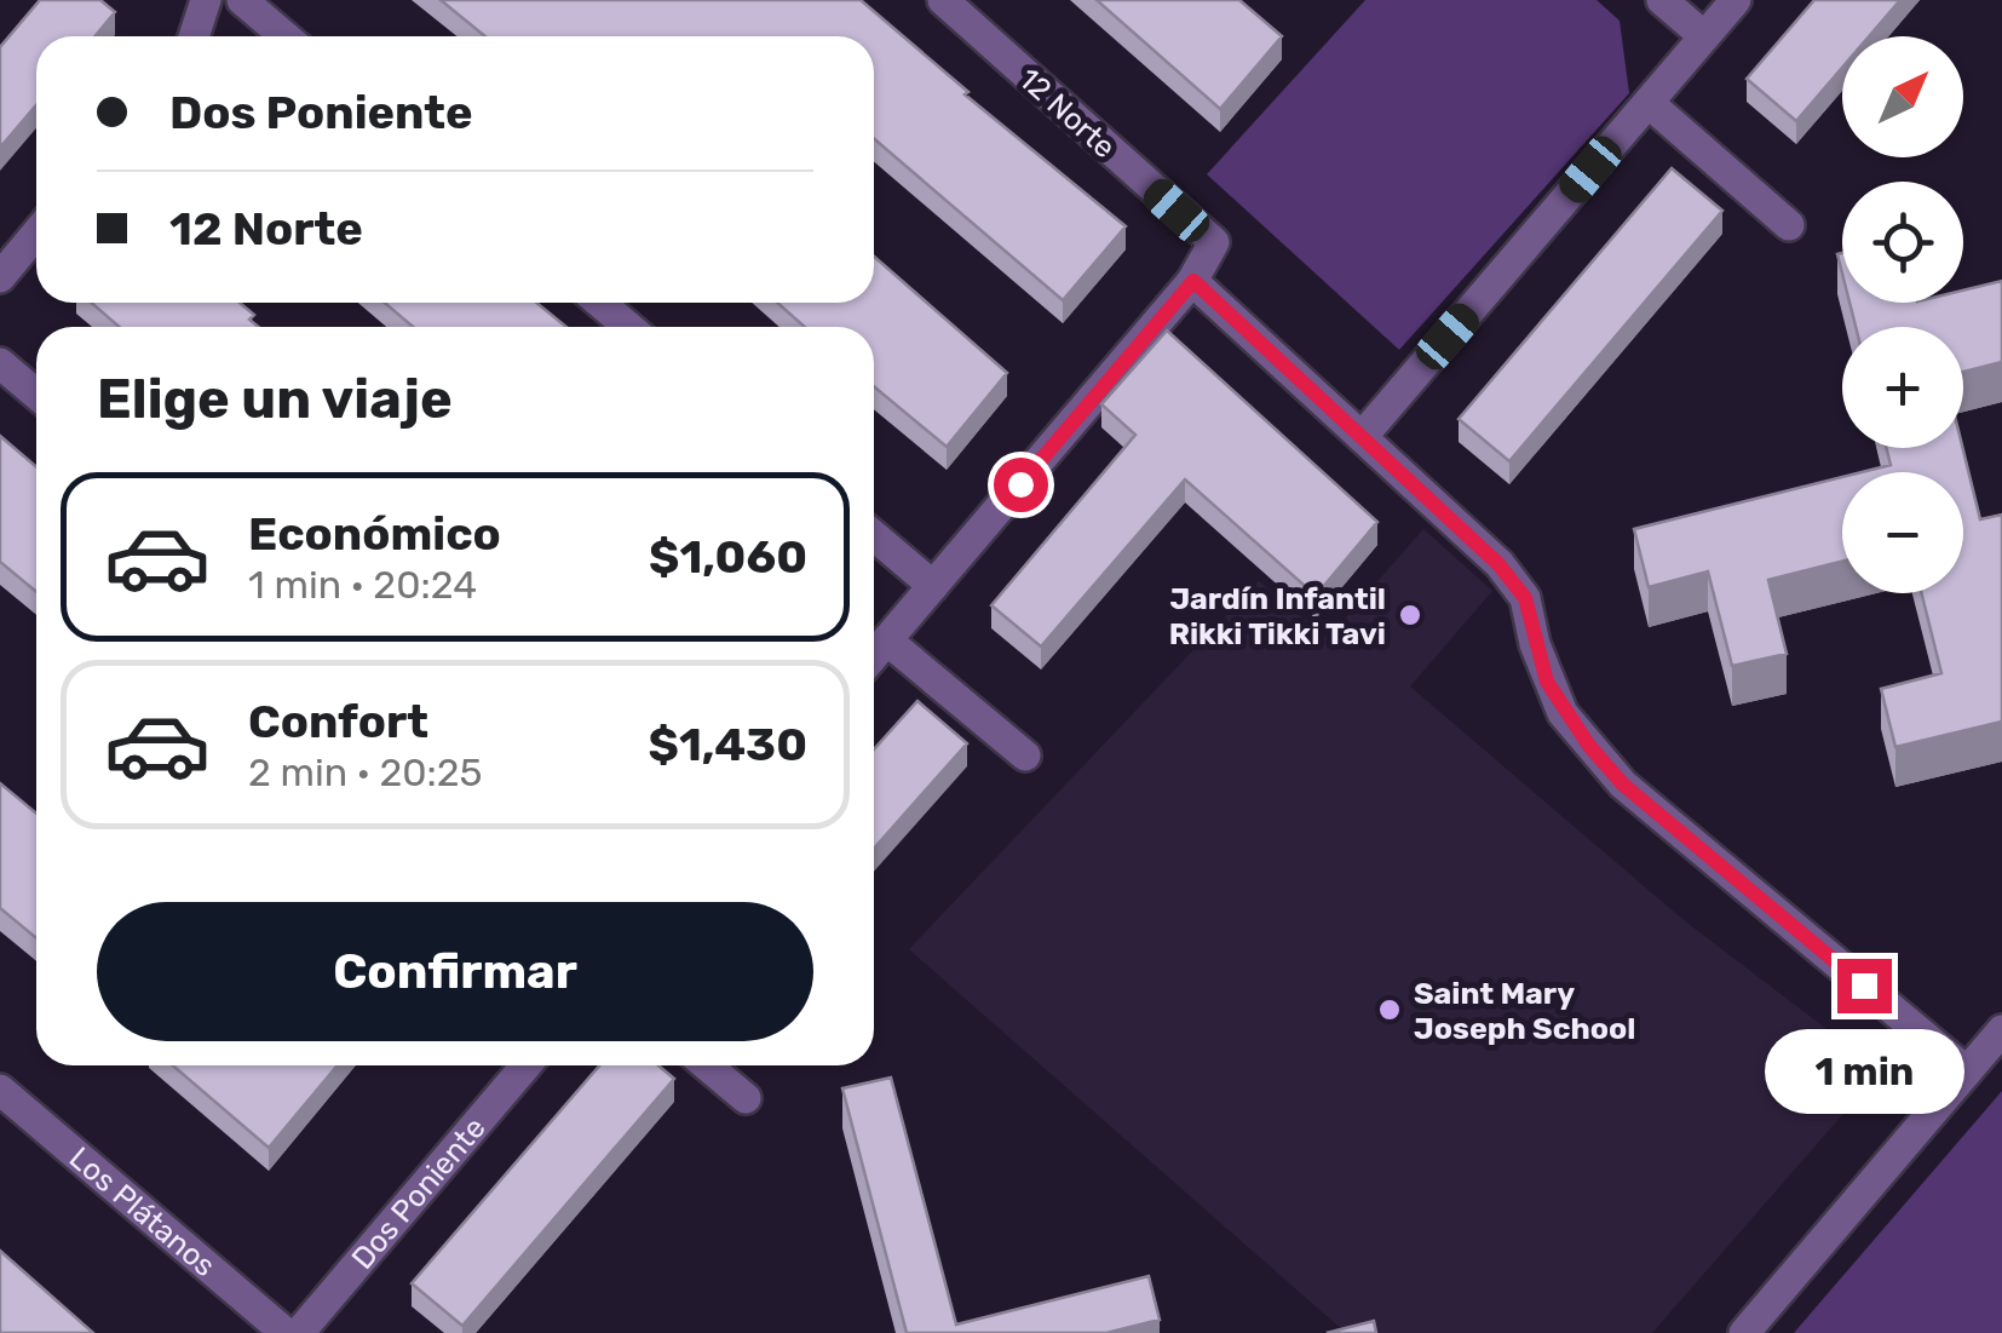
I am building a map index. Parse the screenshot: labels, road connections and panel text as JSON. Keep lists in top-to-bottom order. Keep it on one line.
{"streets":{"street":["12 Norte","Dos Poniente","Los Plátanos"]},"places":["Jardín Infantil Rikki Tikki Tavi","Saint Mary Joseph School"],"north":"top right","page":{"map_buttons":["+","−"],"banner":["Dos Poniente","12 Norte"],"heading":"Elige un viaje","list":[{"name":"Económico","note":"1 min · 20:24","value":"$1,060"},{"name":"Confort","note":"2 min · 20:25","value":"$1,430"}],"buttons":"Confirmar","bubble":"1 min"}}
